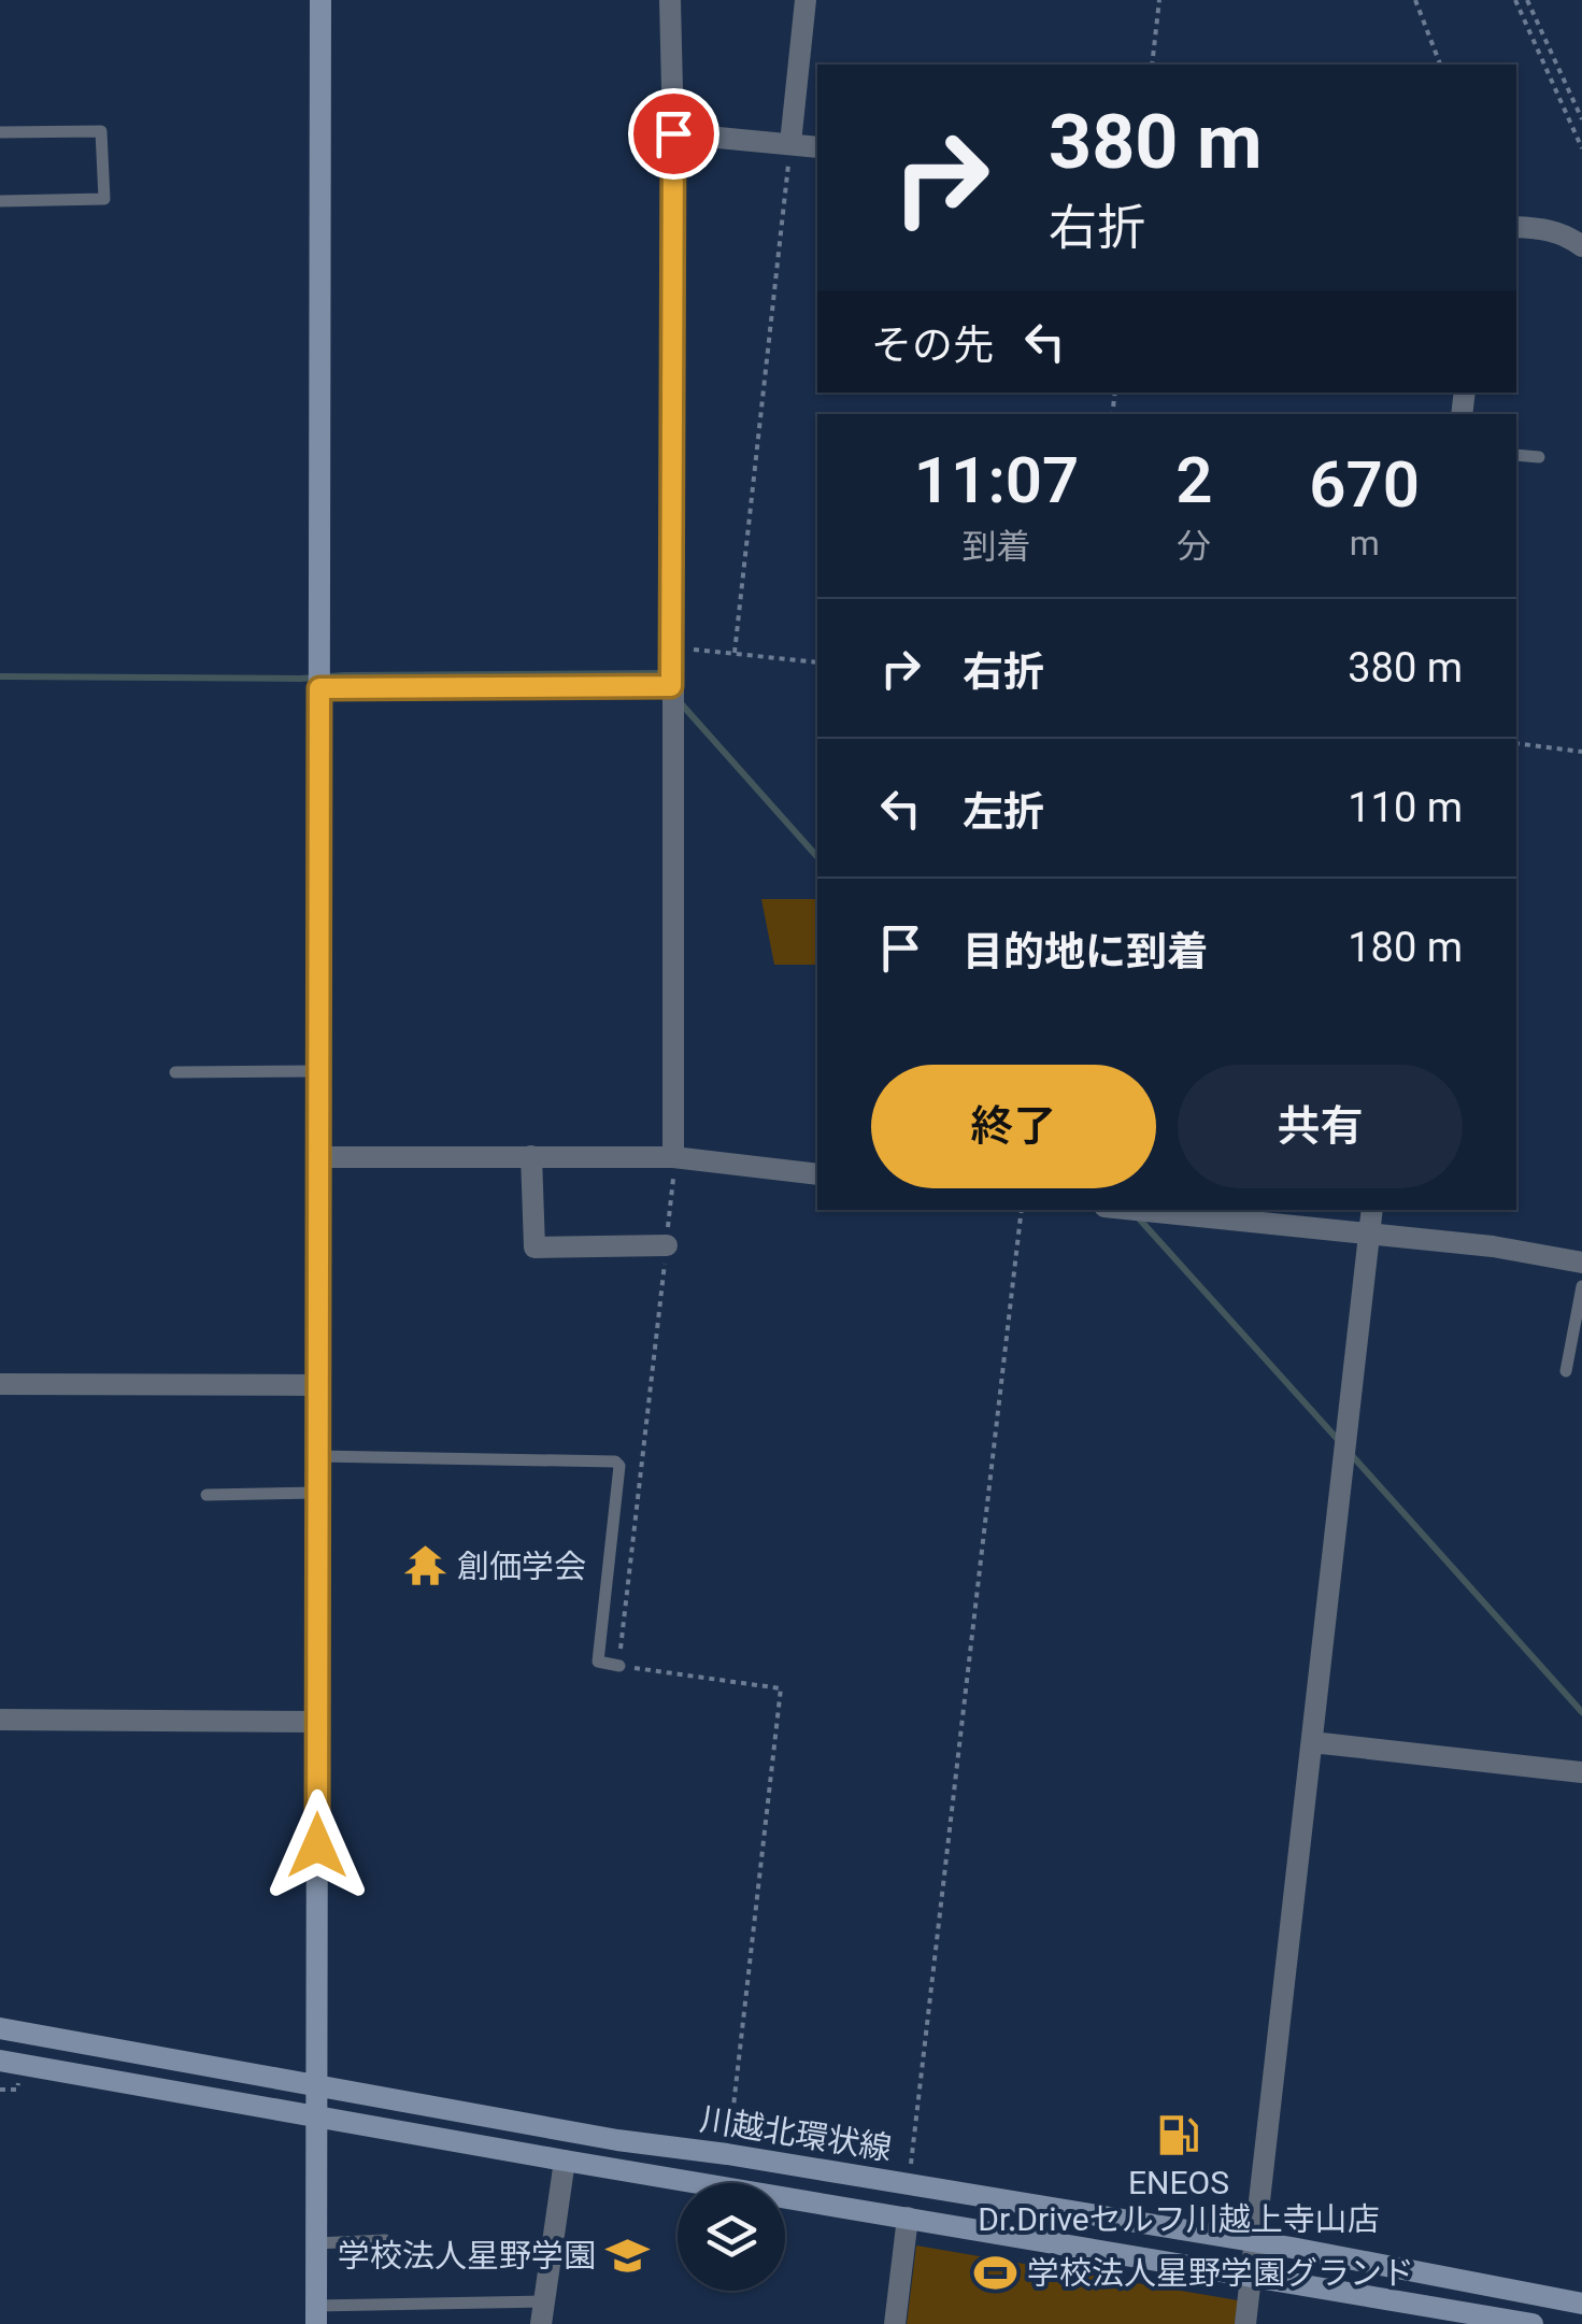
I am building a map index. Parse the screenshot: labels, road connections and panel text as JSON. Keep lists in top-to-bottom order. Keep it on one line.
{"streets":{"main road":["川越北環状線"]},"places":{"temple":["創価学会"],"fuel station":["ENEOS Dr.Driveセルフ川越上寺山店"],"school or university":["学校法人星野学園"],"sports":["学校法人星野学園グランド"]},"page":{"turn":["380 m","右折"],"then":"その先","eta":["11:07","到着","2","分","670","m"],"list":[{"name":"右折","value":"380 m"},{"name":"左折","value":"110 m"},{"name":"目的地に到着","value":"180 m"}],"buttons":["終了","共有"]}}
